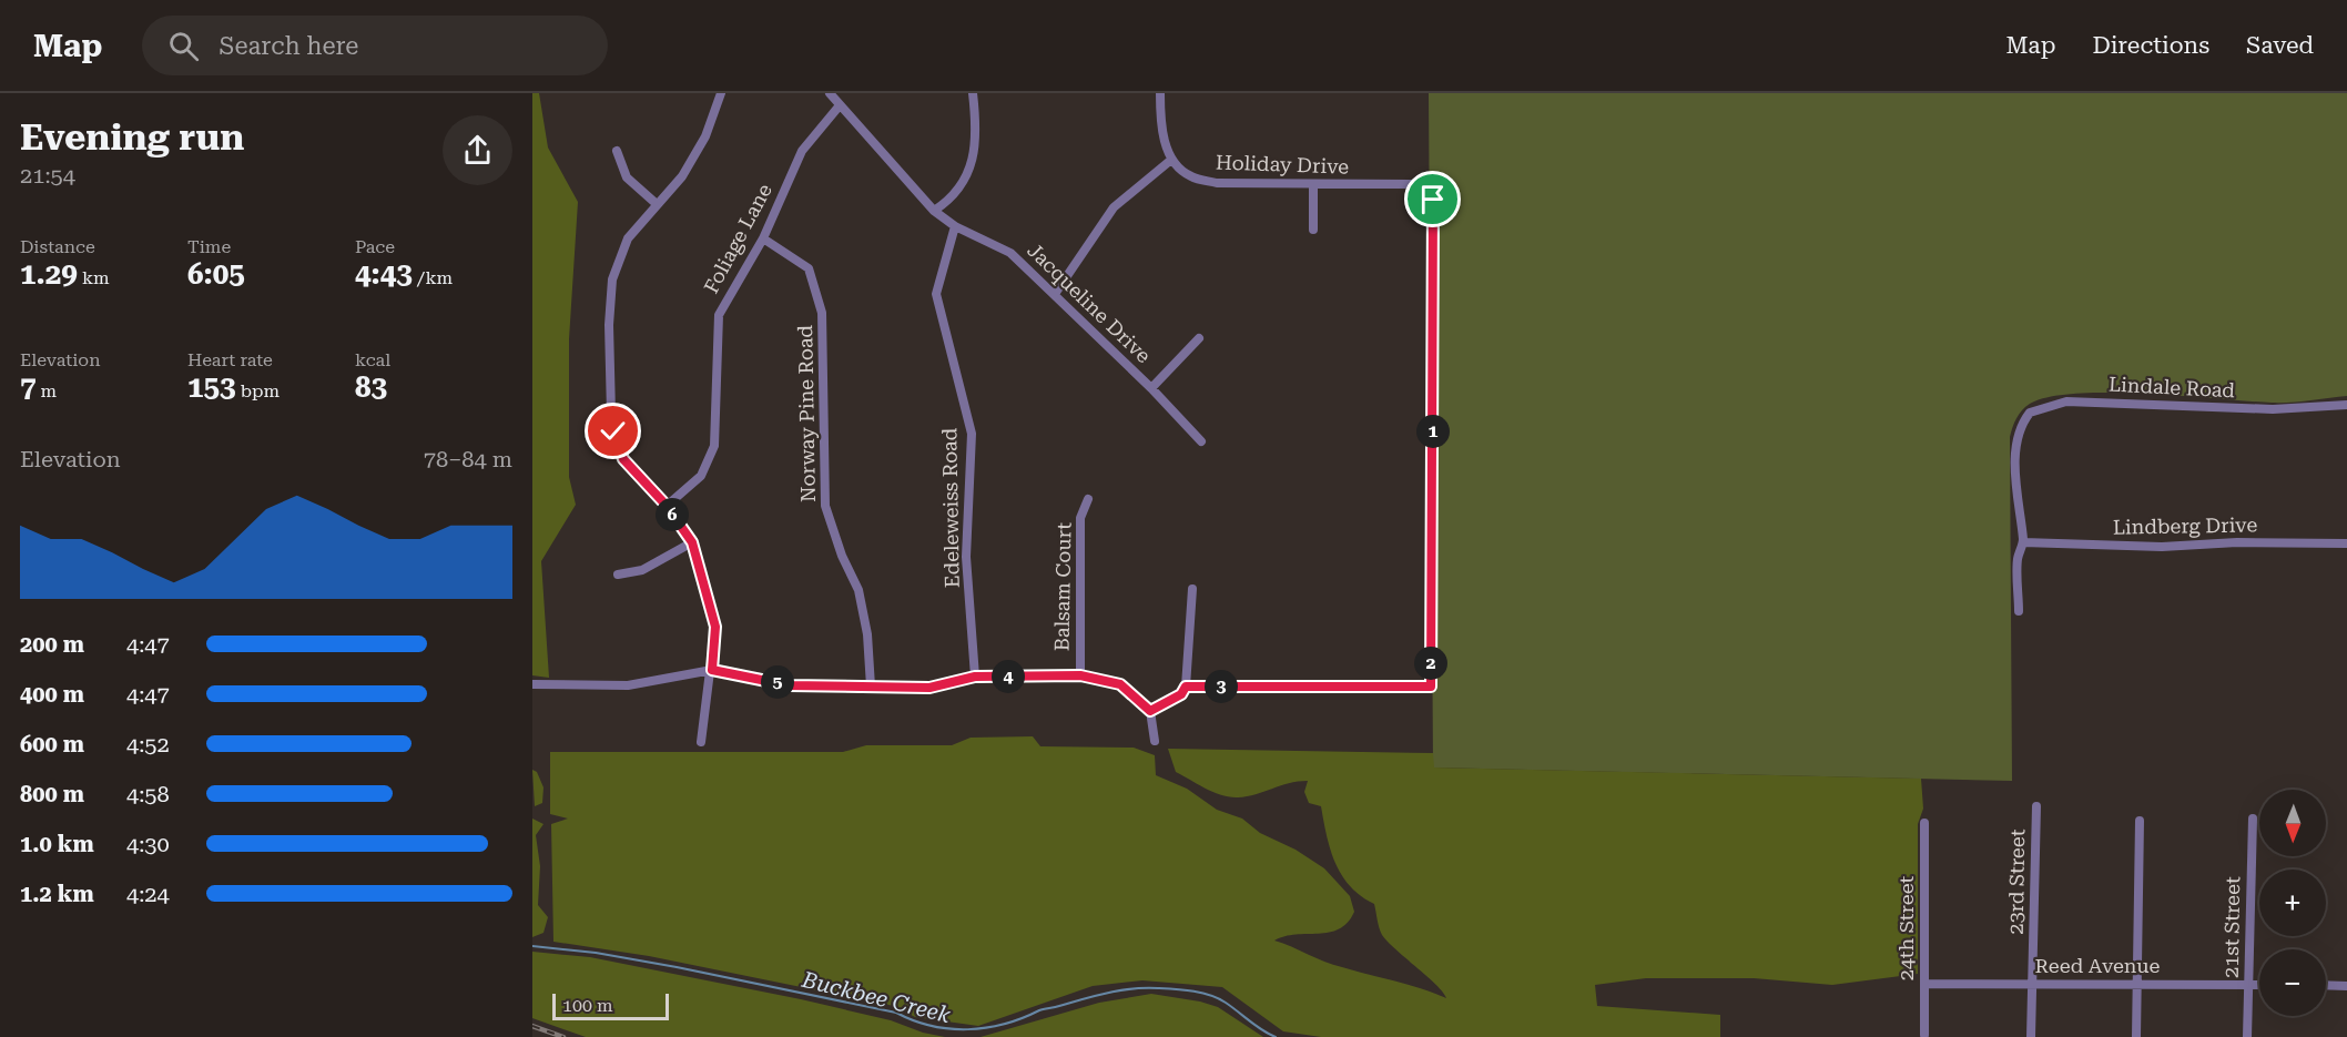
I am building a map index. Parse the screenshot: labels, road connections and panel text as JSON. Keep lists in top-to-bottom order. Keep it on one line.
{"streets":{"street":["Holiday Drive","Foliage Lane","Jacqueline Drive","Lindale Road","Norway Pine Road","Edeleweiss Road","Lindberg Drive","Balsam Court","23rd Street","21st Street","24th Street","Reed Avenue"]},"crossings":[["Foliage Lane","Jacqueline Drive"],["Foliage Lane","Norway Pine Road"],["Jacqueline Drive","Edeleweiss Road"],["Lindale Road","Lindberg Drive"],["23rd Street","Reed Avenue"],["21st Street","Reed Avenue"],["24th Street","Reed Avenue"]],"water":["Buckbee Creek"],"scale_bar":"100 m","north":"bottom","page":{"header":"Map","search":"Search here","nav":["Map","Directions","Saved"],"heading":["Evening run","21:54"],"stats":[["Distance","1.29 km"],["Time","6:05"],["Pace","4:43 /km"],["Elevation","7 m"],["Heart rate","153 bpm"],["kcal","83"]],"pins":["1","6","2","4","5","3"],"chart":["Elevation","78–84 m"],"list":[{"name":"200 m","note":"4:47"},{"name":"400 m","note":"4:47"},{"name":"600 m","note":"4:52"},{"name":"800 m","note":"4:58"},{"name":"1.0 km","note":"4:30"},{"name":"1.2 km","note":"4:24"}],"map_buttons":["+","−"],"scale":"100 m"}}
